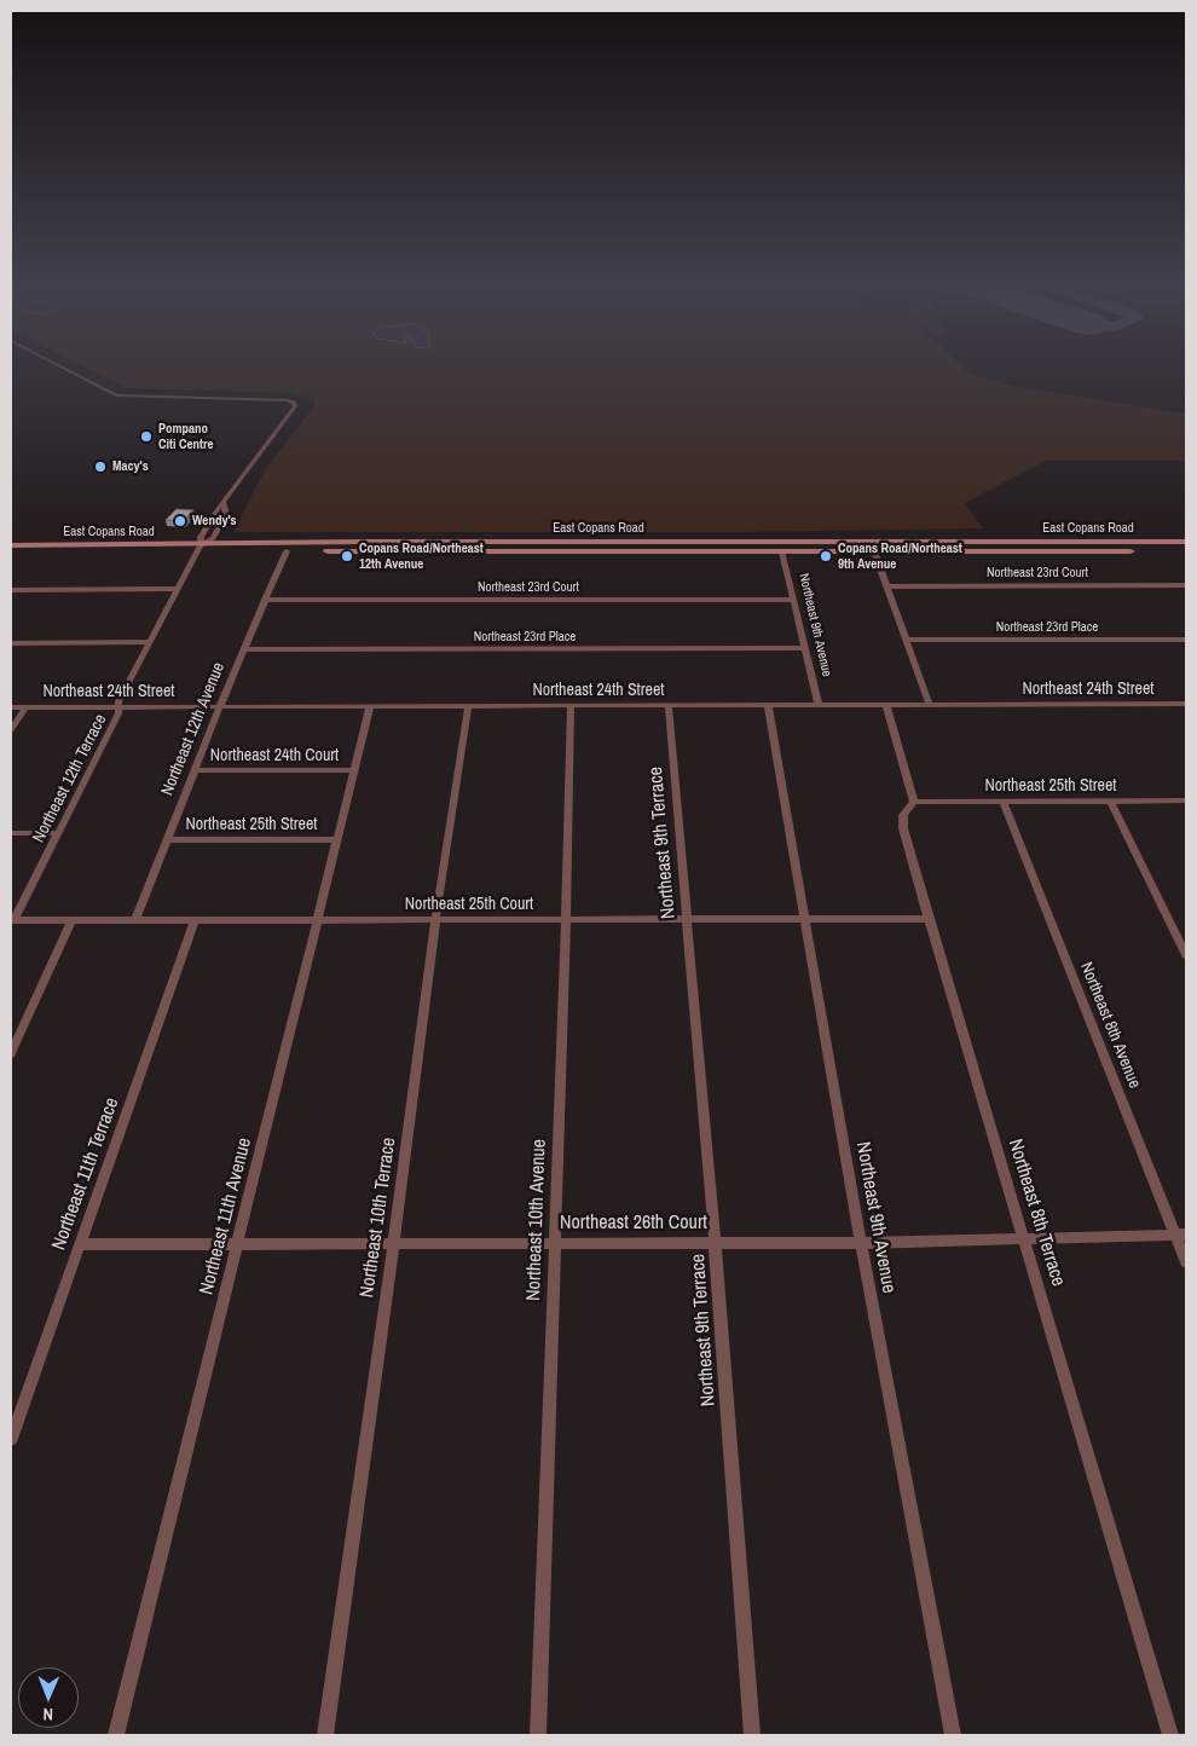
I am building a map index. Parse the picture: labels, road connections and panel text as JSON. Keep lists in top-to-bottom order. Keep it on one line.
{"streets":{"main road":["East Copans Road"],"street":["Northeast 23rd Court","Northeast 9th Avenue","Northeast 23rd Place","Northeast 24th Street","Northeast 12th Avenue","Northeast 24th Court","Northeast 12th Terrace","Northeast 25th Street","Northeast 9th Terrace","Northeast 25th Court","Northeast 8th Avenue","Northeast 11th Terrace","Northeast 8th Terrace","Northeast 11th Avenue","Northeast 10th Terrace","Northeast 10th Avenue","Northeast 26th Court"]},"crossings":[["East Copans Road","Northeast 9th Avenue"],["East Copans Road","Northeast 12th Avenue"],["East Copans Road","Northeast 12th Terrace"],["Northeast 23rd Court","Northeast 9th Avenue"],["Northeast 23rd Court","Northeast 12th Avenue"],["Northeast 9th Avenue","Northeast 23rd Place"],["Northeast 9th Avenue","Northeast 24th Street"],["Northeast 9th Avenue","Northeast 25th Court"],["Northeast 9th Avenue","Northeast 26th Court"],["Northeast 23rd Place","Northeast 12th Avenue"],["Northeast 24th Street","Northeast 12th Avenue"],["Northeast 24th Street","Northeast 12th Terrace"],["Northeast 24th Street","Northeast 9th Terrace"],["Northeast 24th Street","Northeast 11th Avenue"],["Northeast 24th Street","Northeast 10th Terrace"],["Northeast 24th Street","Northeast 10th Avenue"],["Northeast 12th Avenue","Northeast 24th Court"],["Northeast 12th Avenue","Northeast 25th Street"],["Northeast 12th Avenue","Northeast 25th Court"],["Northeast 24th Court","Northeast 11th Avenue"],["Northeast 12th Terrace","Northeast 25th Court"],["Northeast 25th Street","Northeast 8th Avenue"],["Northeast 25th Street","Northeast 8th Terrace"],["Northeast 25th Street","Northeast 11th Avenue"],["Northeast 9th Terrace","Northeast 25th Court"],["Northeast 9th Terrace","Northeast 26th Court"],["Northeast 25th Court","Northeast 11th Terrace"],["Northeast 25th Court","Northeast 8th Terrace"],["Northeast 25th Court","Northeast 11th Avenue"],["Northeast 25th Court","Northeast 10th Terrace"],["Northeast 25th Court","Northeast 10th Avenue"],["Northeast 8th Avenue","Northeast 26th Court"],["Northeast 11th Terrace","Northeast 26th Court"],["Northeast 8th Terrace","Northeast 26th Court"],["Northeast 11th Avenue","Northeast 26th Court"],["Northeast 10th Terrace","Northeast 26th Court"],["Northeast 10th Avenue","Northeast 26th Court"]],"places":["Pompano Citi Centre","Macy's","Wendy's","Copans Road/Northeast 12th Avenue","Copans Road/Northeast 9th Avenue"],"north":"bottom"}
